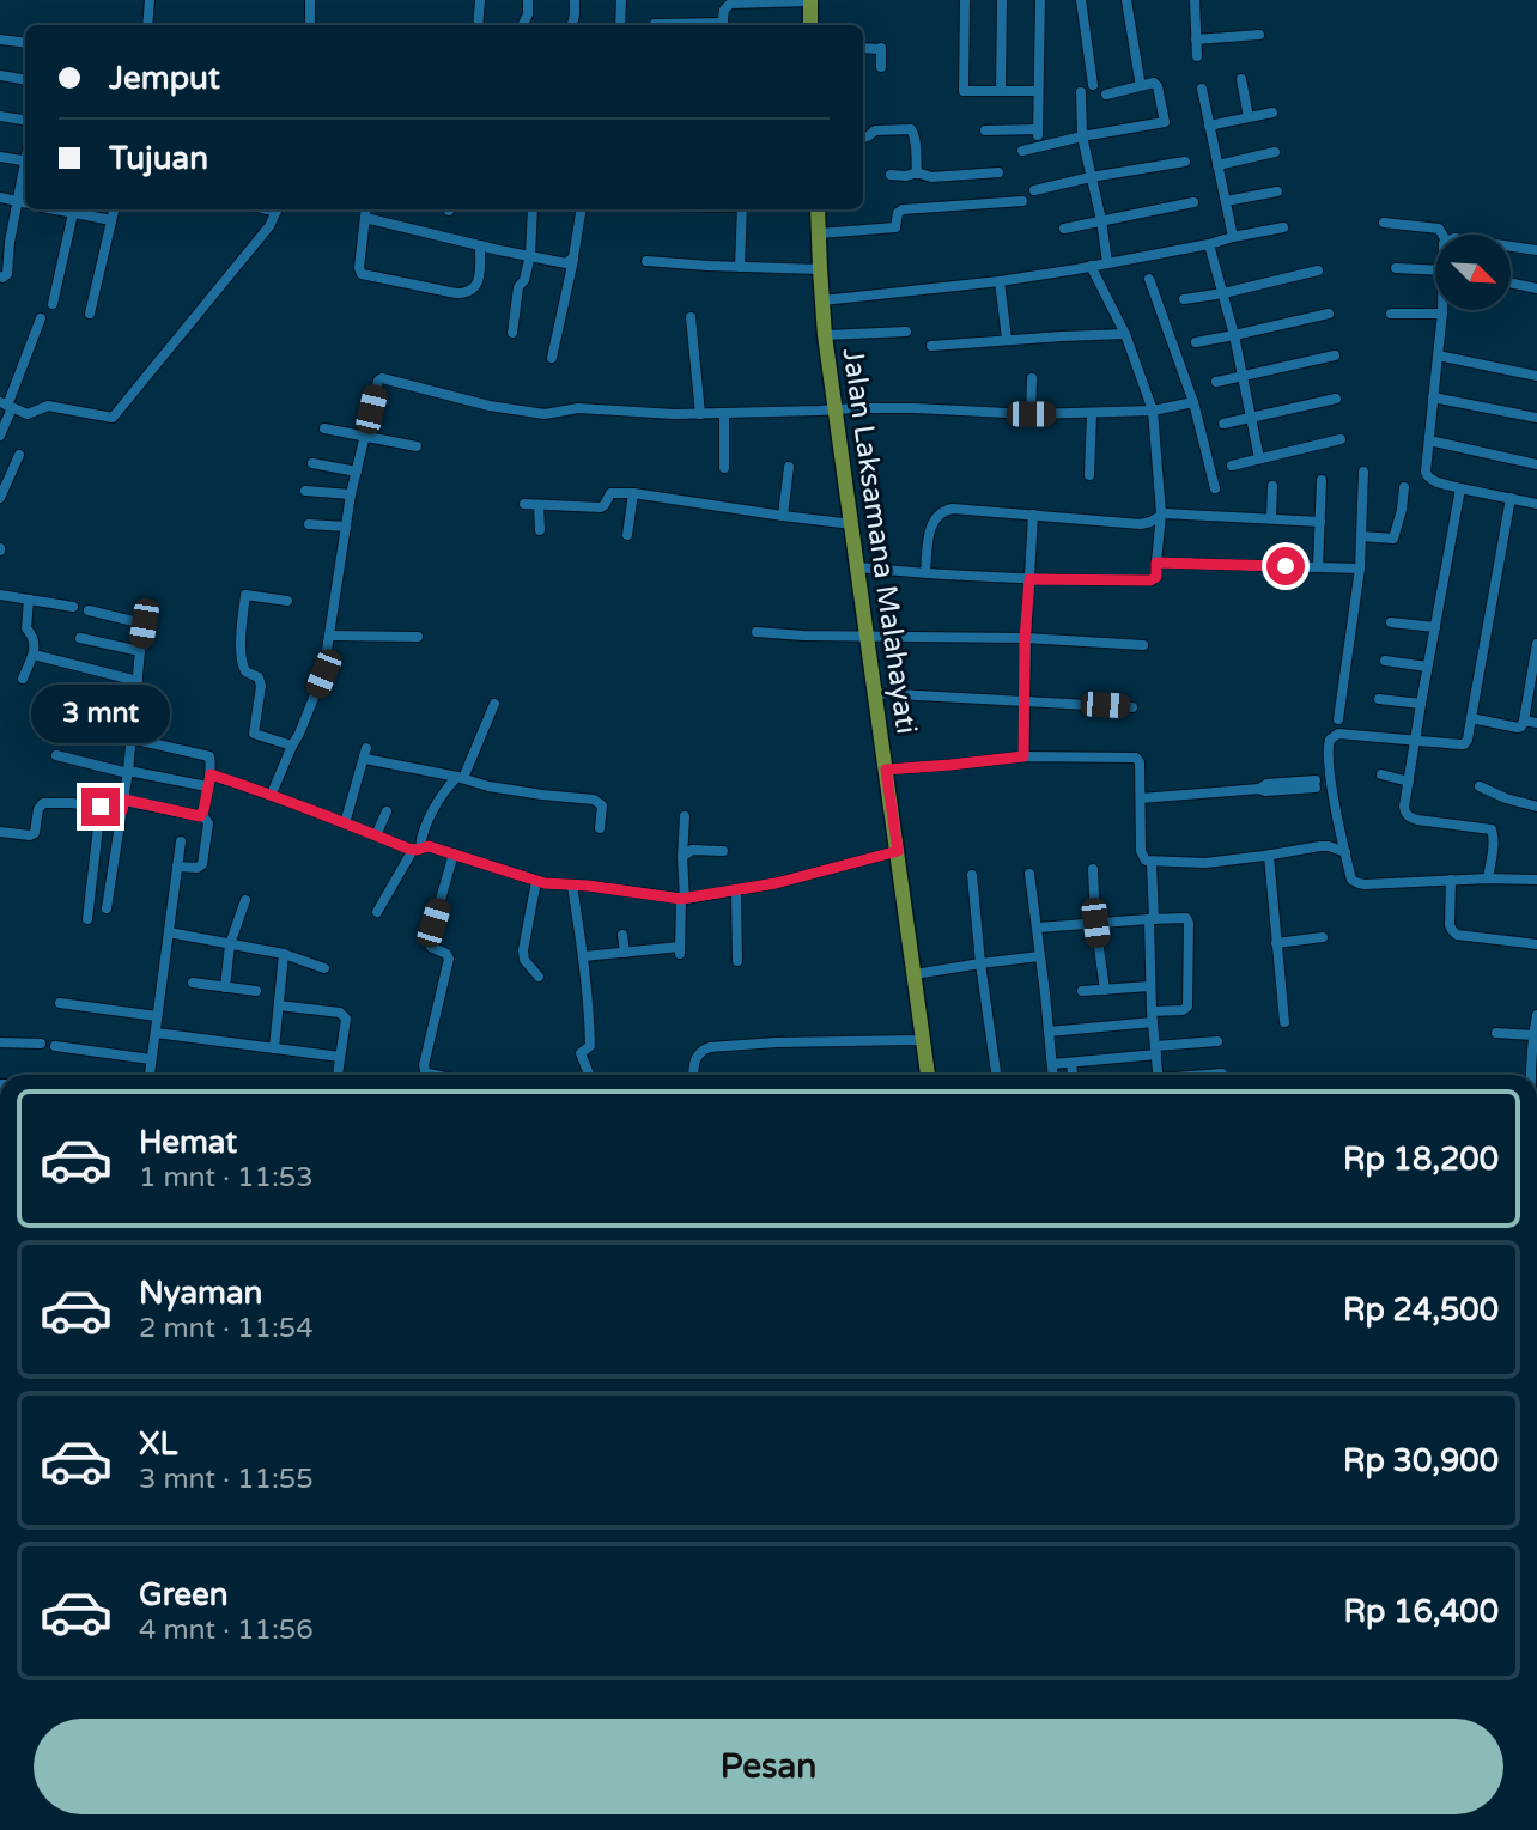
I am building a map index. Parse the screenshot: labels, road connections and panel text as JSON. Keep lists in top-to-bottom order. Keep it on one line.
{"streets":{"highway":["Jalan Laksamana Malahayati"]},"north":"bottom right","page":{"banner":["Jemput","Tujuan"],"bubble":"3 mnt","list":[{"name":"Hemat","note":"1 mnt · 11:53","value":"Rp 18,200"},{"name":"Nyaman","note":"2 mnt · 11:54","value":"Rp 24,500"},{"name":"XL","note":"3 mnt · 11:55","value":"Rp 30,900"},{"name":"Green","note":"4 mnt · 11:56","value":"Rp 16,400"}],"buttons":"Pesan"}}
